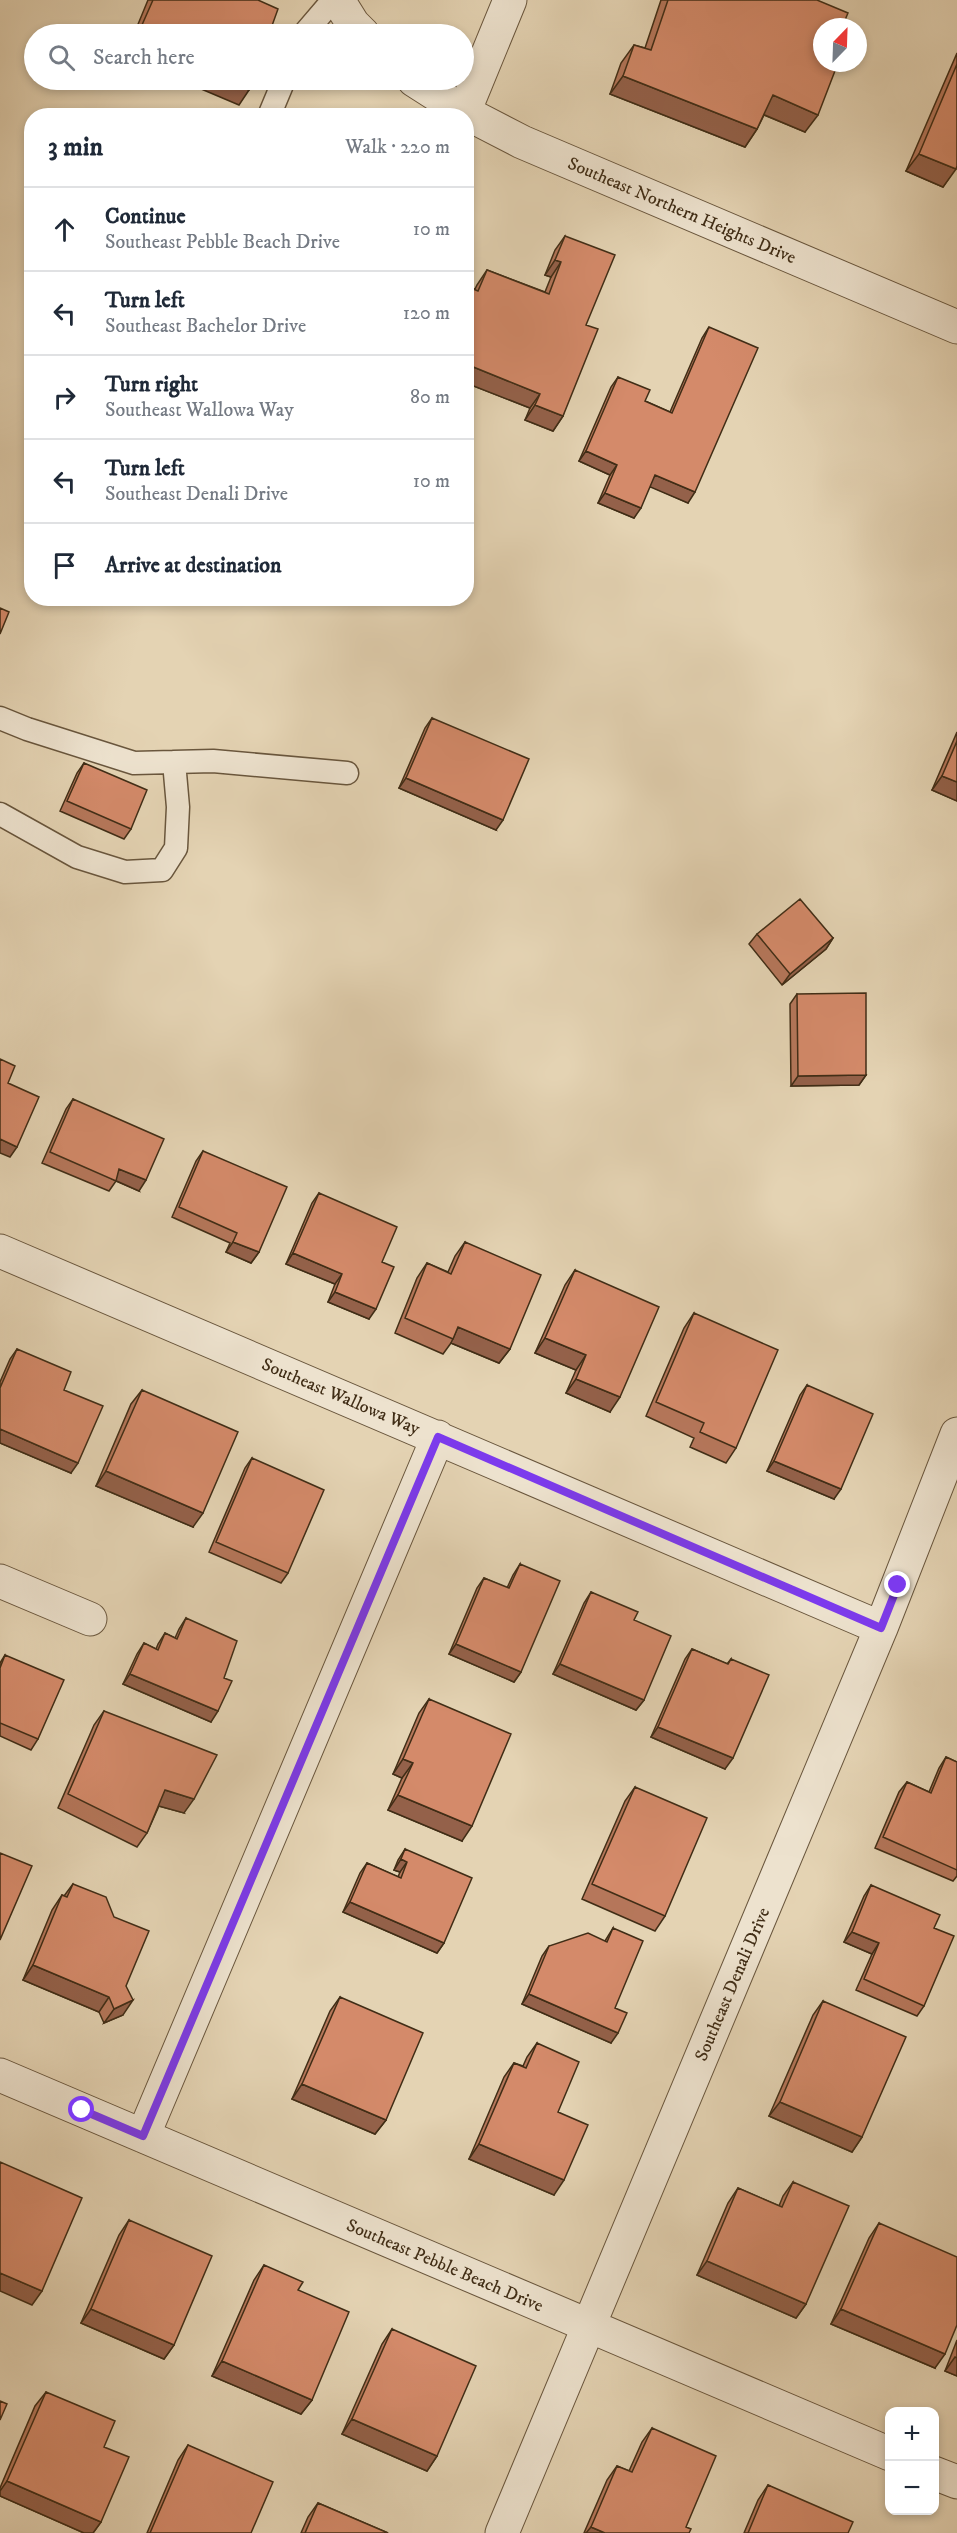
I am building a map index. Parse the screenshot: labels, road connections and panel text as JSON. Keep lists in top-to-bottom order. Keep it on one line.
{"streets":{"street":["Southeast Northern Heights Drive","Southeast Wallowa Way","Southeast Denali Drive","Southeast Pebble Beach Drive"]},"crossings":[["Southeast Wallowa Way","Southeast Denali Drive"],["Southeast Denali Drive","Southeast Pebble Beach Drive"]],"north":"top right","page":{"search":"Search here","heading":["3 min","Walk · 220 m"],"list":[["Continue","Southeast Pebble Beach Drive","10 m"],["Turn left","Southeast Bachelor Drive","120 m"],["Turn right","Southeast Wallowa Way","80 m"],["Turn left","Southeast Denali Drive","10 m"],"Arrive at destination"],"map_buttons":["+","−"]}}
